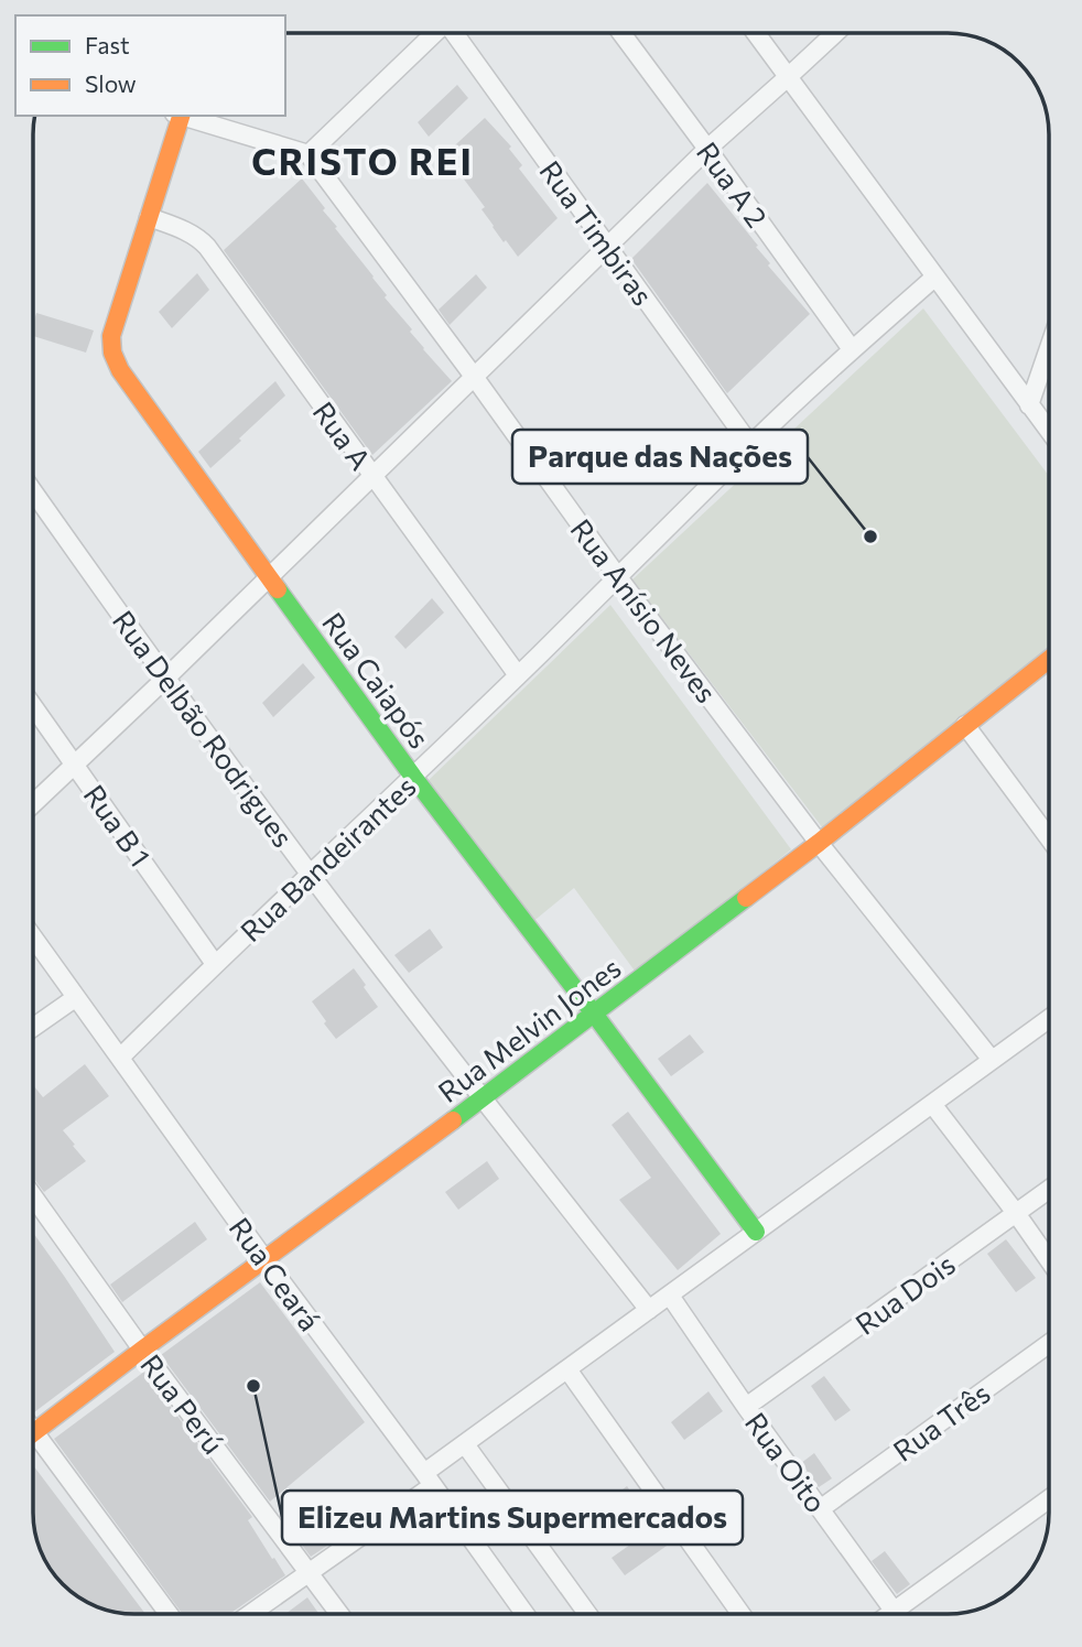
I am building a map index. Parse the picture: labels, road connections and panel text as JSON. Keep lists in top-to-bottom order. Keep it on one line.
{"streets":{"street":["Rua A 2","Rua Timbiras","Rua A","Rua Anísio Neves","Rua Caiapós","Rua Delbão Rodrigues","Rua B 1","Rua Bandeirantes","Rua Melvin Jones","Rua Ceará","Rua Dois","Rua Perú","Rua Três","Rua Oito"]},"crossings":[["Rua A 2","Rua Bandeirantes"],["Rua Timbiras","Rua Bandeirantes"],["Rua A","Rua Caiapós"],["Rua A","Rua Bandeirantes"],["Rua Anísio Neves","Rua Bandeirantes"],["Rua Anísio Neves","Rua Melvin Jones"],["Rua Caiapós","Rua Bandeirantes"],["Rua Caiapós","Rua Melvin Jones"],["Rua Delbão Rodrigues","Rua Bandeirantes"],["Rua Delbão Rodrigues","Rua Melvin Jones"],["Rua B 1","Rua Bandeirantes"],["Rua Bandeirantes","Rua Ceará"],["Rua Melvin Jones","Rua Ceará"],["Rua Melvin Jones","Rua Perú"],["Rua Dois","Rua Oito"],["Rua Três","Rua Oito"]],"districts":["CRISTO REI"],"places":["Parque das Nações","Elizeu Martins Supermercados"],"legend":["Fast","Slow"]}
